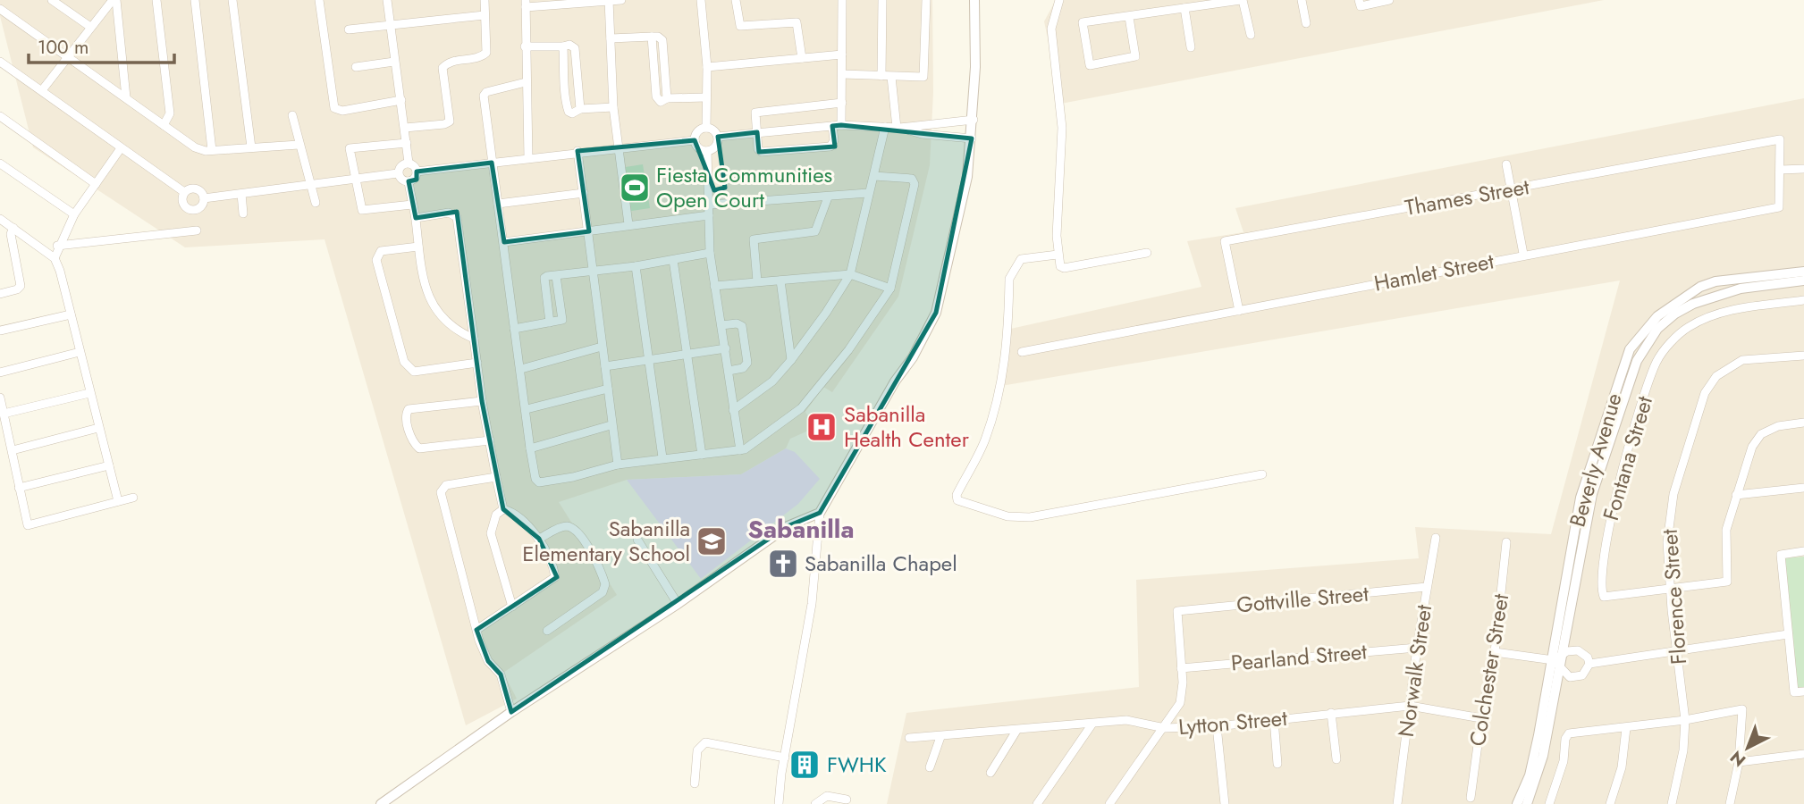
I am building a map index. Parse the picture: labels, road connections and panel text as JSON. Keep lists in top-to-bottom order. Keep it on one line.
{"streets":{"street":["Thames Street","Hamlet Street","Fontana Street","Beverly Avenue","Florence Street","Gottville Street","Pearland Street","Colchester Street","Norwalk Street","Lytton Street"]},"crossings":[["Thames Street","Hamlet Street"],["Fontana Street","Florence Street"],["Gottville Street","Pearland Street"],["Gottville Street","Norwalk Street"],["Pearland Street","Norwalk Street"],["Colchester Street","Lytton Street"],["Norwalk Street","Lytton Street"]],"districts":["Sabanilla"],"places":{"sports":["Fiesta Communities Open Court"],"hospital":["Sabanilla Health Center"],"school or university":["Sabanilla Elementary School"],"church":["Sabanilla Chapel"],"building":["FWHK"]},"scale_bar":"100 m","north":"bottom left"}
